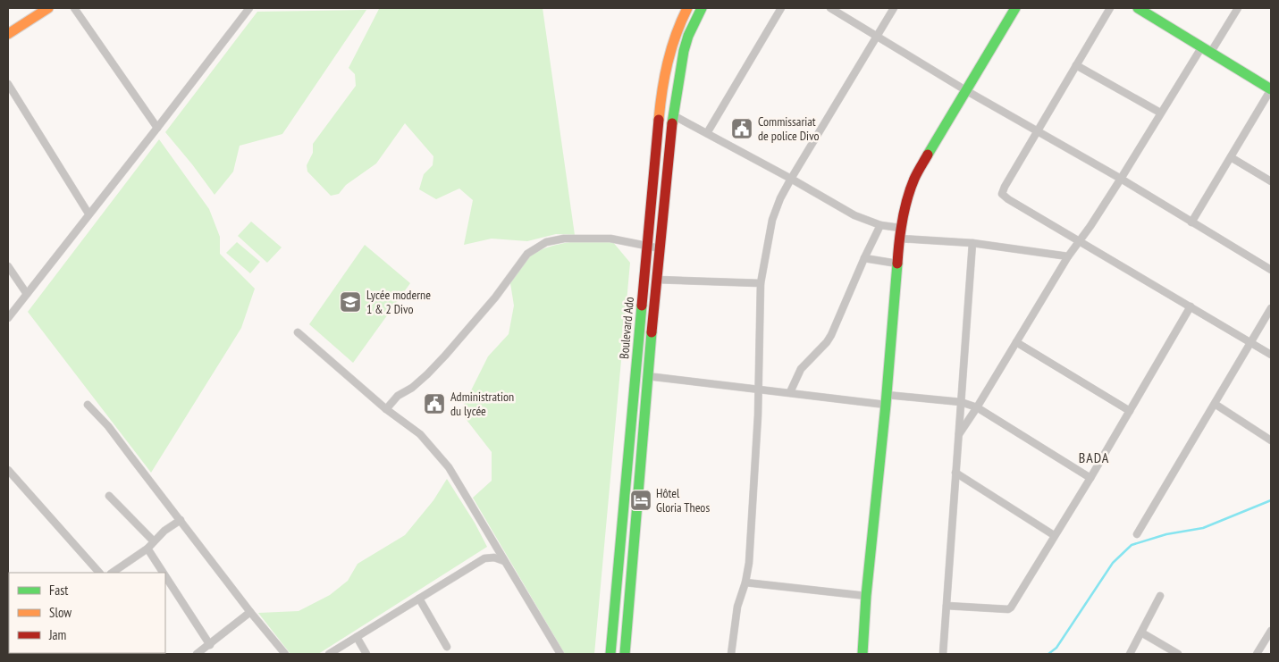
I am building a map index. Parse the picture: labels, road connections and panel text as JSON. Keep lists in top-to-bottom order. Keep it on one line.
{"streets":{"main road":["Boulevard Ado"]},"districts":["BADA"],"places":{"public building":["Commissariat de police Divo","Administration du lycée"],"school or university":["Lycée moderne 1 & 2 Divo"],"hotel":["Hôtel Gloria Theos"]},"legend":["Fast","Slow","Jam"]}
